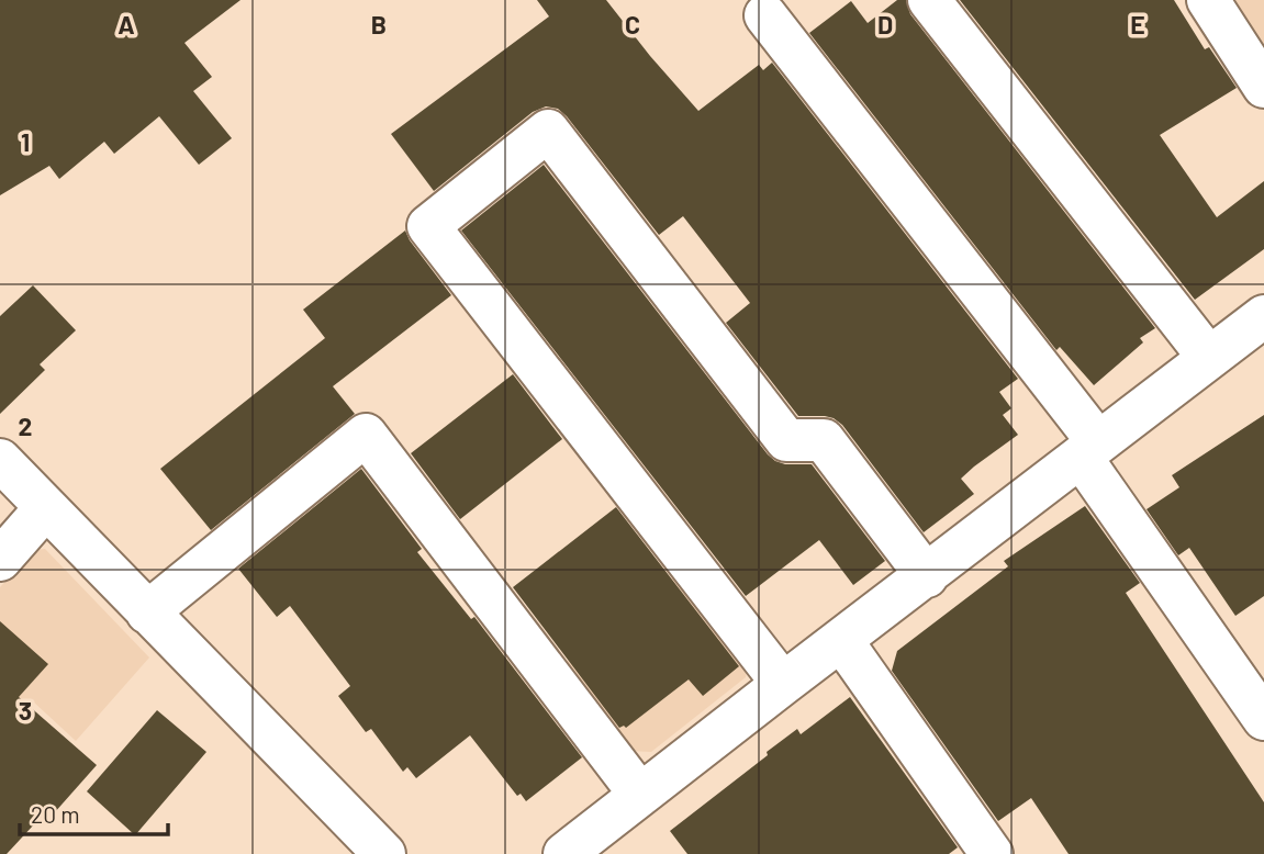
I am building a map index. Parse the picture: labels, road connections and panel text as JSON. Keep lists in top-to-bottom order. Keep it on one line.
{"scale_bar":"20 m","grid":{"columns":["A","B","C","D","E"],"rows":["1","2","3"]}}
